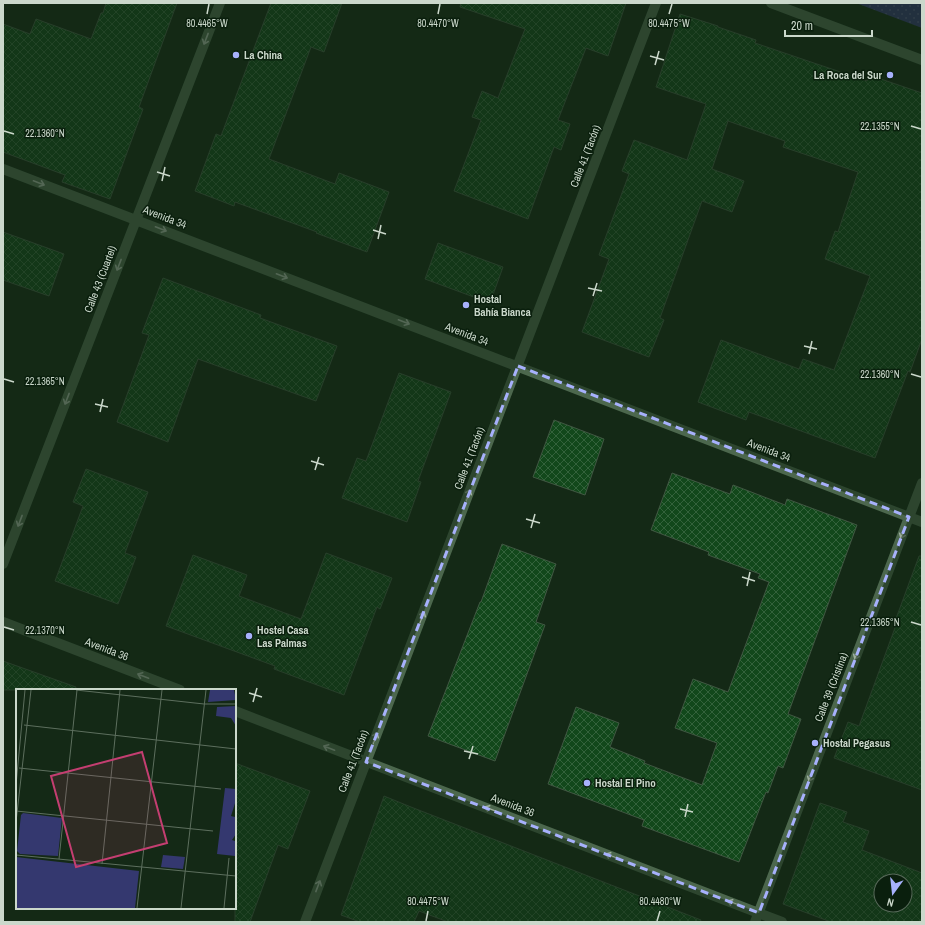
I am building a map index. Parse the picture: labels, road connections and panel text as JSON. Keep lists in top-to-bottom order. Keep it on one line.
{"streets":{"street":["Calle 41 (Tacón)","Avenida 34","Calle 43 (Cuartel)","Avenida 36","Calle 39 (Cristina)"]},"crossings":[["Calle 41 (Tacón)","Avenida 34"],["Calle 41 (Tacón)","Avenida 36"],["Avenida 34","Calle 43 (Cuartel)"],["Avenida 34","Calle 39 (Cristina)"],["Avenida 36","Calle 39 (Cristina)"]],"one_way":["Calle 41 (Tacón)","Avenida 34","Calle 43 (Cuartel)","Avenida 36","Calle 39 (Cristina)"],"places":["La China","La Roca del Sur","Hostal Bahía Bianca","Hostel Casa Las Palmas","Hostal Pegasus","Hostal El Pino"],"scale_bar":"20 m","north":"bottom","coordinates":["80.4465°W","80.4470°W","80.4475°W","22.1355°N","22.1360°N","22.1365°N","22.1370°N","80.4480°W"]}
